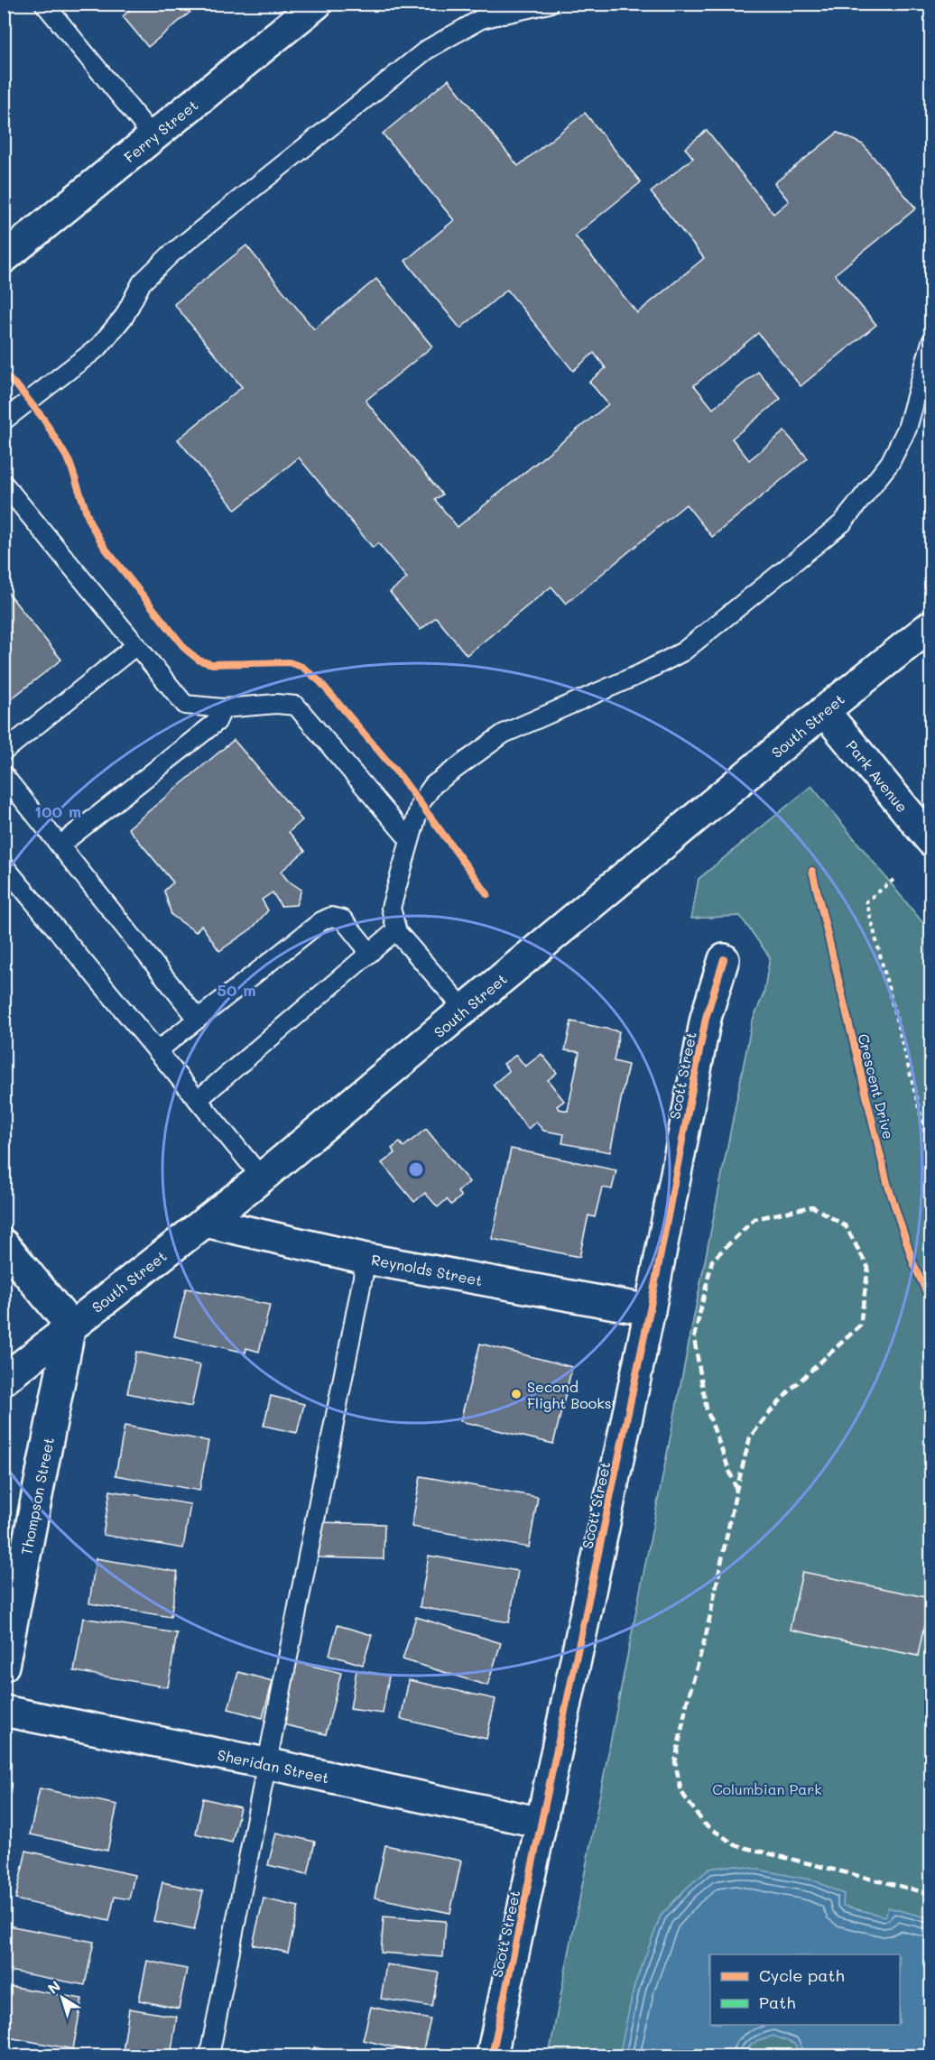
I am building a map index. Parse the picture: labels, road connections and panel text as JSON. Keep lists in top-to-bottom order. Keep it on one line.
{"streets":{"street":["Ferry Street","South Street","Park Avenue","Scott Street","Reynolds Street","Thompson Street","Sheridan Street"],"cycle path":["Crescent Drive"]},"crossings":[["South Street","Park Avenue"],["South Street","Reynolds Street"],["South Street","Thompson Street"],["Scott Street","Reynolds Street"],["Scott Street","Sheridan Street"]],"parks":["Columbian Park"],"places":["Second Flight Books"],"legend":["Cycle path","Path"],"north":"top left","rings":["100 m","50 m"]}
